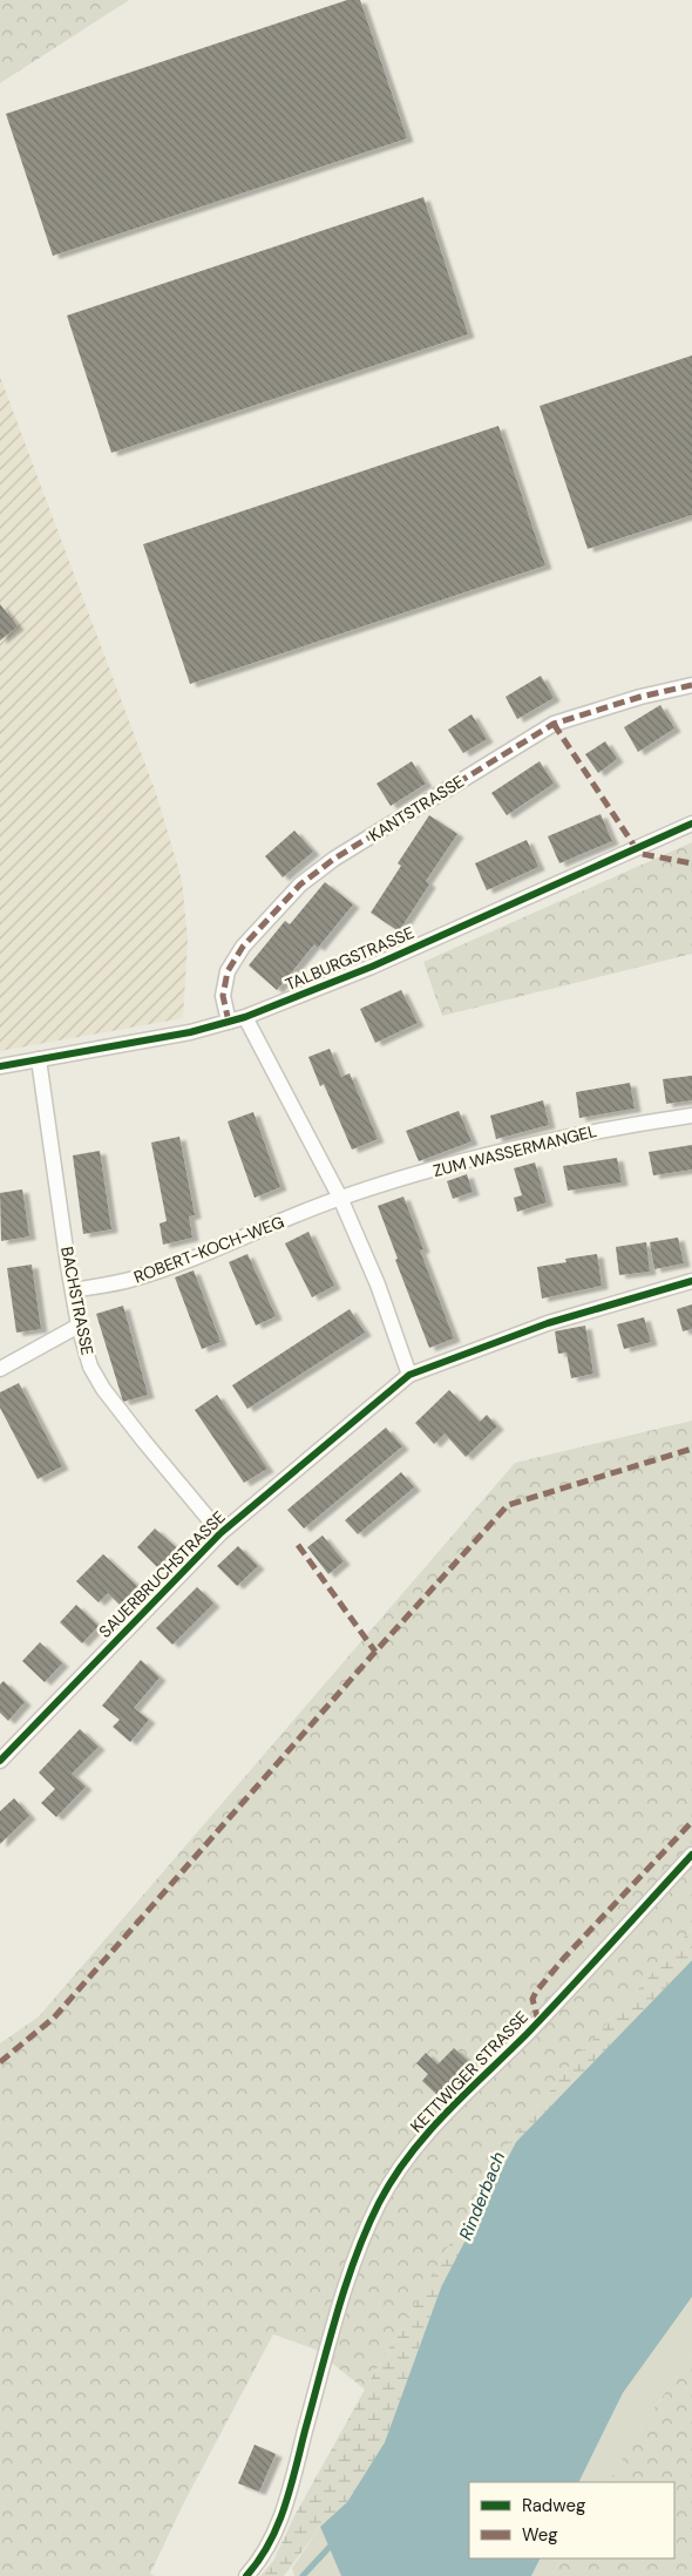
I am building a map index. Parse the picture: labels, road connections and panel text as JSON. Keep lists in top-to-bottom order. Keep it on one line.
{"streets":{"street":["KANTSTRASSE","TALBURGSTRASSE","ZUM WASSERMANGEL","ROBERT-KOCH-WEG","BACHSTRASSE","SAUERBRUCHSTRASSE","KETTWIGER STRASSE"]},"crossings":[["KANTSTRASSE","TALBURGSTRASSE"],["TALBURGSTRASSE","BACHSTRASSE"],["ZUM WASSERMANGEL","ROBERT-KOCH-WEG"],["ROBERT-KOCH-WEG","BACHSTRASSE"],["BACHSTRASSE","SAUERBRUCHSTRASSE"]],"water":["Rinderbach"],"legend":["Radweg","Weg"]}
